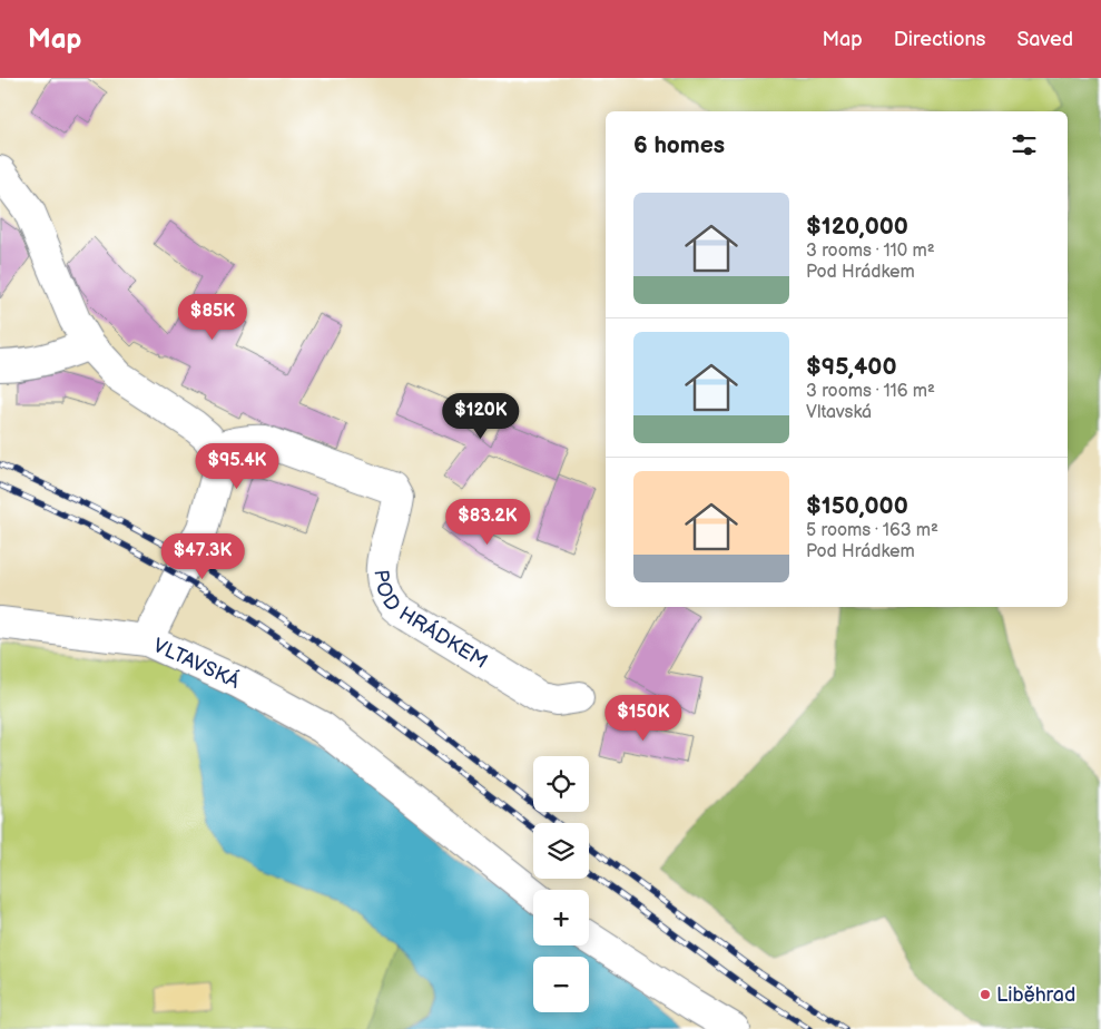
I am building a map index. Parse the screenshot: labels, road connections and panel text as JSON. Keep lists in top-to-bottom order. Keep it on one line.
{"streets":{"street":["POD HRÁDKEM","VLTAVSKÁ"]},"crossings":[["POD HRÁDKEM","VLTAVSKÁ"]],"places":["Liběhrad"],"page":{"header":"Map","nav":["Map","Directions","Saved"],"heading":"6 homes","list":[{"name":"$120,000","note":"3 rooms · 110 m² · Pod Hrádkem"},{"name":"$95,400","note":"3 rooms · 116 m² · Vltavská"},{"name":"$150,000","note":"5 rooms · 163 m² · Pod Hrádkem"}],"price":["$85K","$120K","$95.4K","$83.2K","$47.3K","$150K"],"map_buttons":["+","−"]}}
